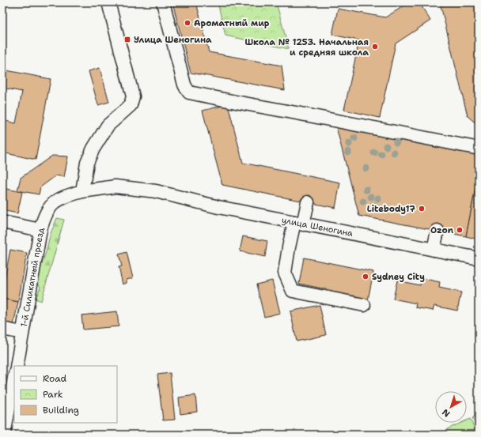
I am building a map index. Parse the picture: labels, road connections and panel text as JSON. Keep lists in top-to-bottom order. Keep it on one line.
{"streets":{"street":["улица Шеногина","1-й Силикатный проезд"]},"crossings":[["улица Шеногина","1-й Силикатный проезд"]],"places":{"other":["Ароматный мир","Школа № 1253. Начальная и средняя школа","Litebody17","Ozon","Sydney City"],"transit":["Улица Шеногина"]},"legend":["Road","Park","Building"],"north":"bottom left"}
